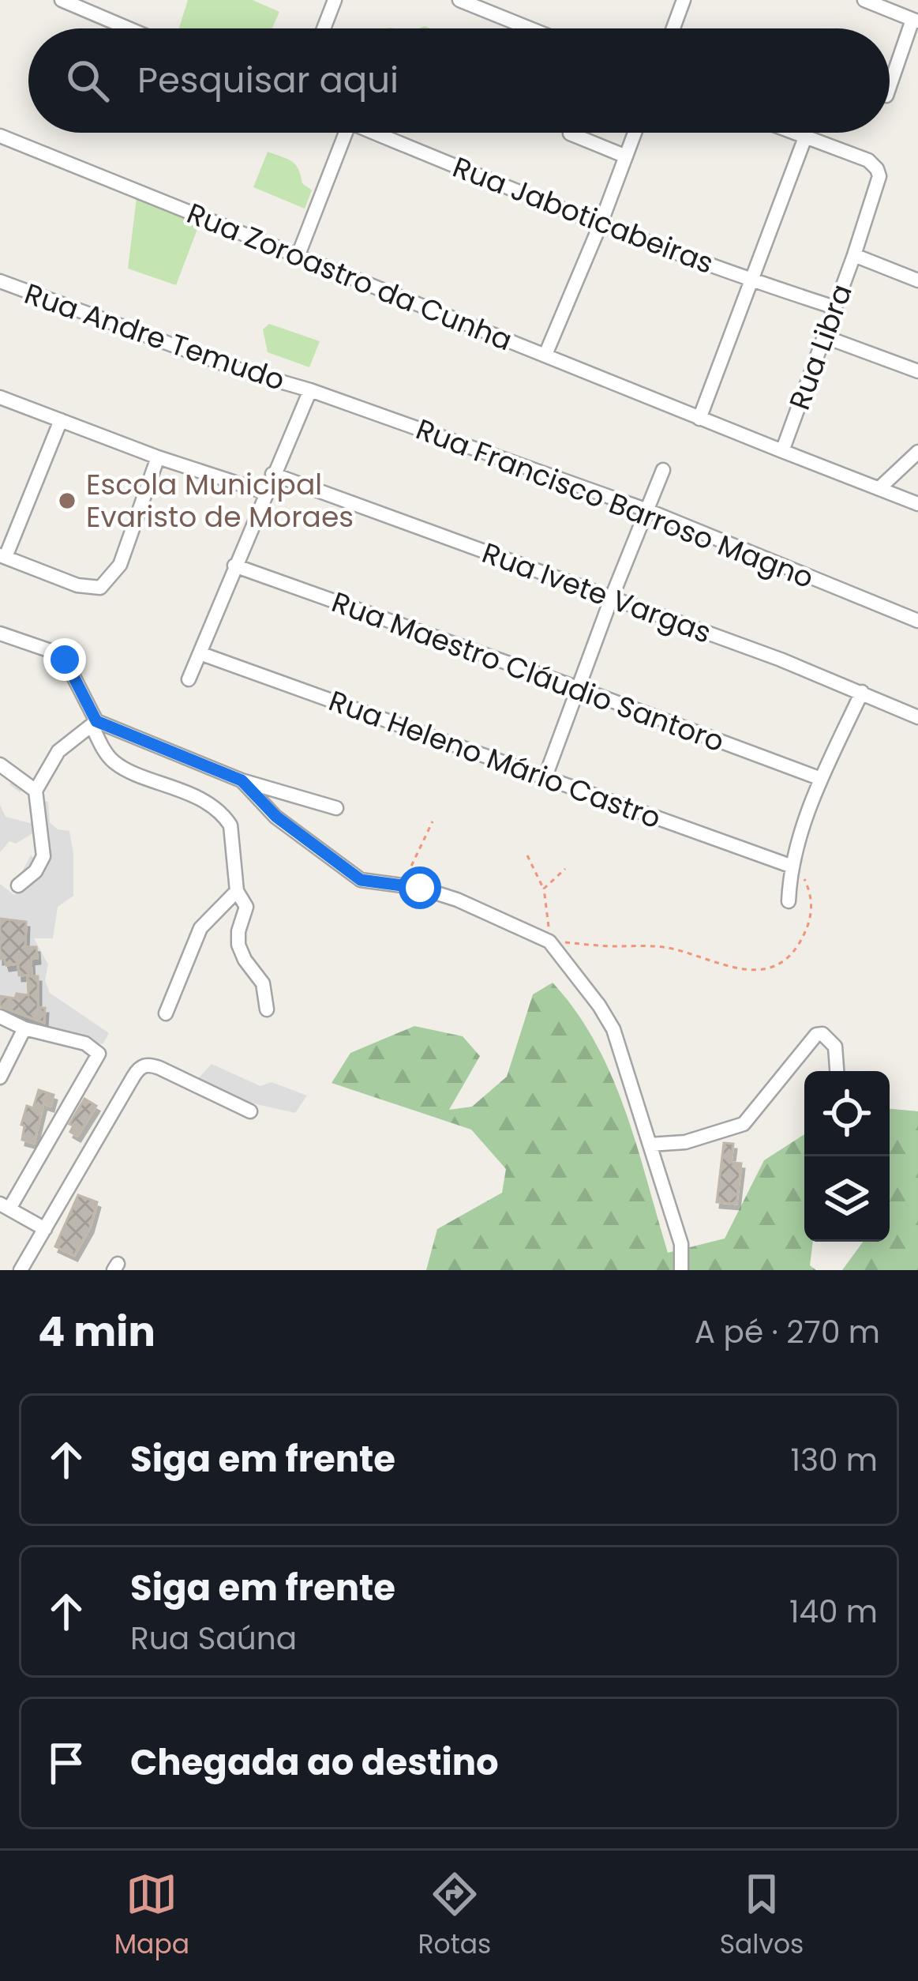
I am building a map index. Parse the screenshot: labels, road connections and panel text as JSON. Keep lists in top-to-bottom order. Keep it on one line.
{"streets":{"street":["Rua Jaboticabeiras","Rua Zoroastro da Cunha","Rua Andre Temudo","Rua Libra","Rua Francisco Barroso Magno","Rua Ivete Vargas","Rua Maestro Cláudio Santoro","Rua Heleno Mário Castro"]},"crossings":[["Rua Jaboticabeiras","Rua Libra"],["Rua Andre Temudo","Rua Francisco Barroso Magno"]],"places":["Escola Municipal Evaristo de Moraes"],"page":{"search":"Pesquisar aqui","heading":["4 min","A pé · 270 m"],"list":[["Siga em frente","130 m"],["Siga em frente","Rua Saúna","140 m"],"Chegada ao destino"],"nav":["Mapa","Rotas","Salvos"]}}
